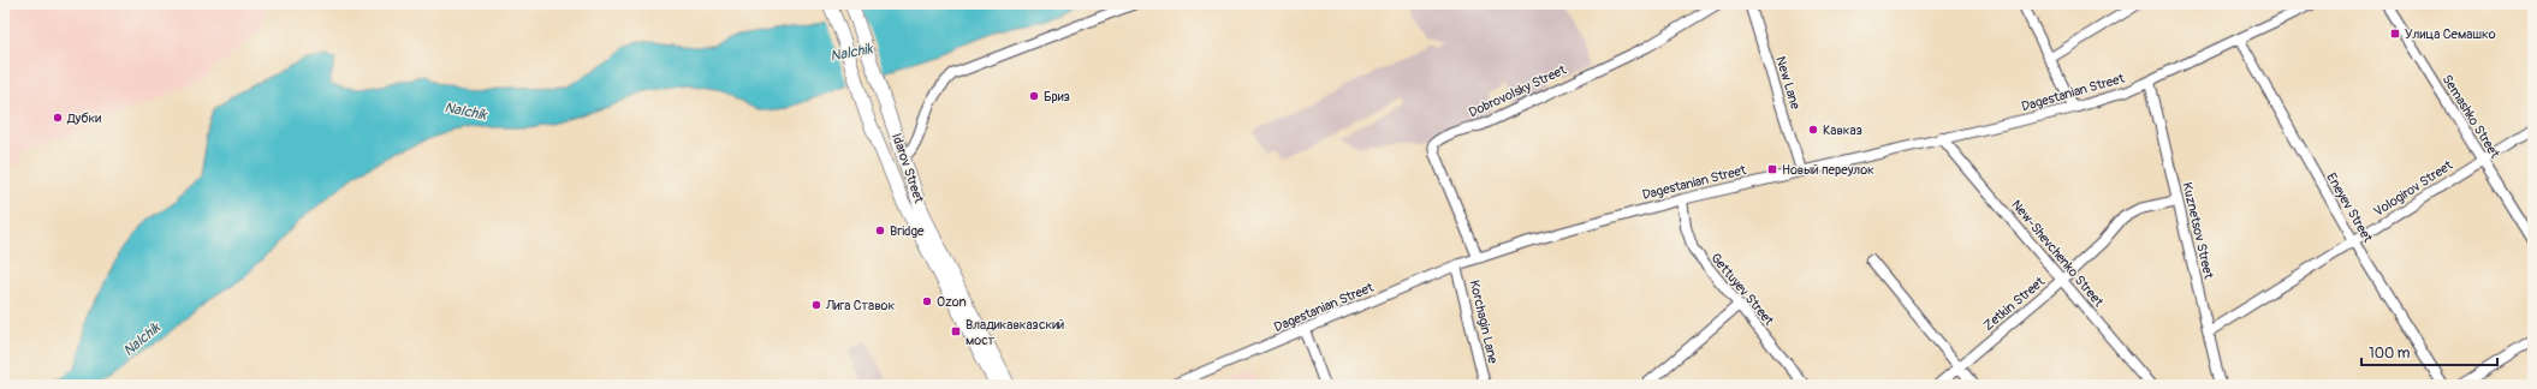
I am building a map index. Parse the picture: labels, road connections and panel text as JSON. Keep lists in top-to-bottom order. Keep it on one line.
{"streets":{"main road":["Idarov Street"],"street":["New Lane","Dobrovolsky Street","Dagestanian Street","Semashko Street","Vologirov Street","Eneyev Street","Kuznetsov Street","New-Shevchenko Street","Gettuyev Street","Zetkin Street","Korchagin Lane"]},"crossings":[["New Lane","Dagestanian Street"],["Dobrovolsky Street","Dagestanian Street"],["Dagestanian Street","Eneyev Street"],["Dagestanian Street","Kuznetsov Street"],["Dagestanian Street","New-Shevchenko Street"],["Dagestanian Street","Gettuyev Street"],["Dagestanian Street","Korchagin Lane"],["Semashko Street","Vologirov Street"],["Vologirov Street","Eneyev Street"],["Vologirov Street","Kuznetsov Street"],["Kuznetsov Street","Zetkin Street"],["New-Shevchenko Street","Zetkin Street"]],"water":["Nalchik"],"places":{"transit":["Улица Семашко","Новый переулок","Владикавказский мост"],"other":["Бриз","Дубки","Кавказ","Bridge","Ozon","Лига Ставок"]},"scale_bar":"100 m"}
